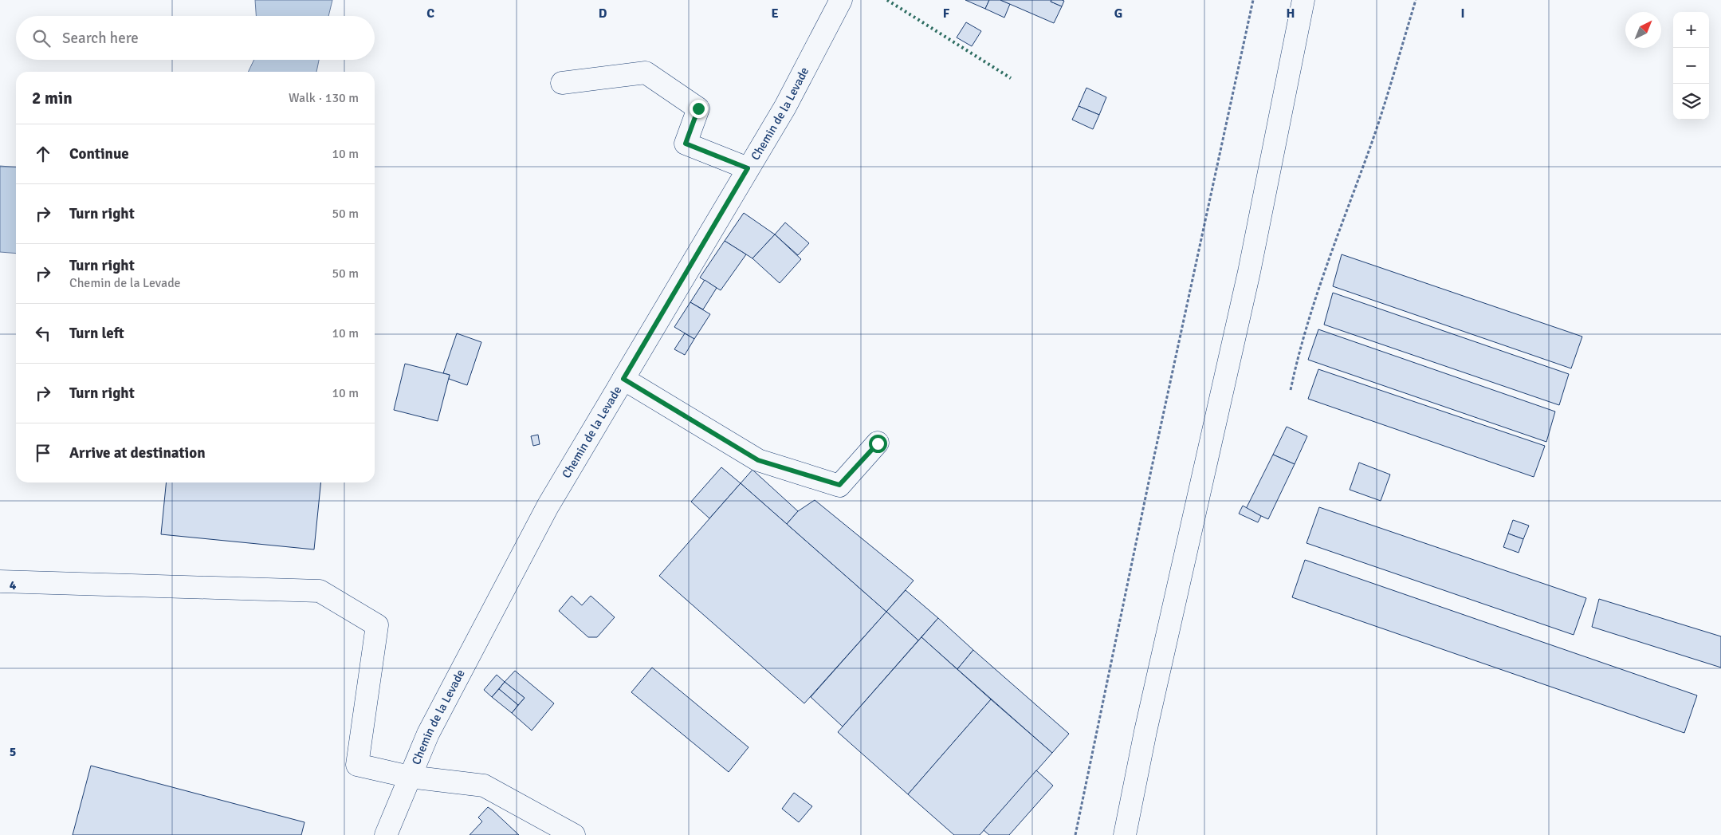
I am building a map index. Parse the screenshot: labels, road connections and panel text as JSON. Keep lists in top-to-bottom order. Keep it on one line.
{"streets":{"street":["Chemin de la Levade"]},"north":"top right","page":{"map_buttons":["+","−"],"search":"Search here","heading":["2 min","Walk · 130 m"],"list":[["Continue","10 m"],["Turn right","50 m"],["Turn right","Chemin de la Levade","50 m"],["Turn left","10 m"],["Turn right","10 m"],"Arrive at destination"]},"grid":{"columns":["C","D","E","F","G","H","I"],"rows":["4","5"]}}
